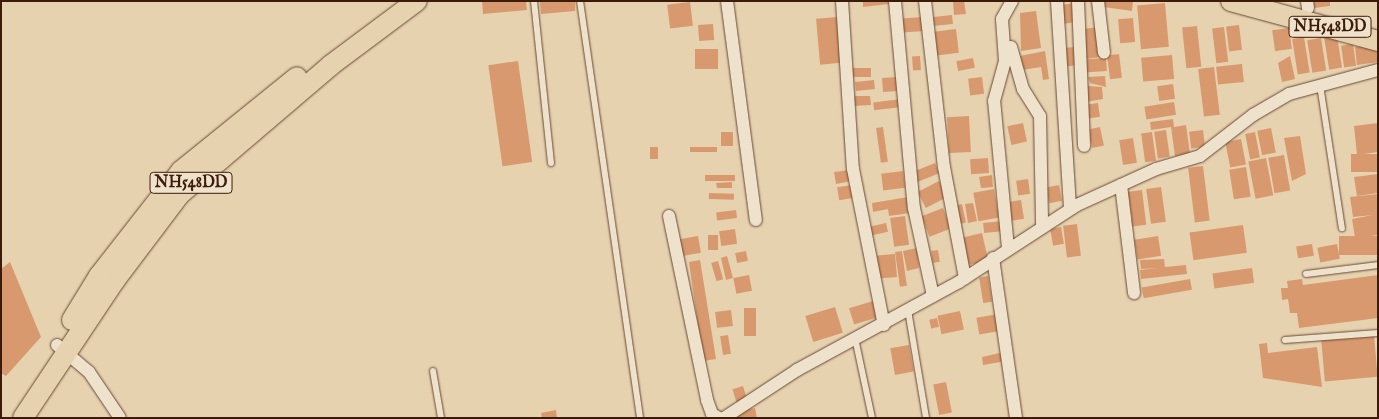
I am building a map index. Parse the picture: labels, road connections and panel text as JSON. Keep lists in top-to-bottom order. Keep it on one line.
{"streets":{"highway":["NH548DD"]}}
